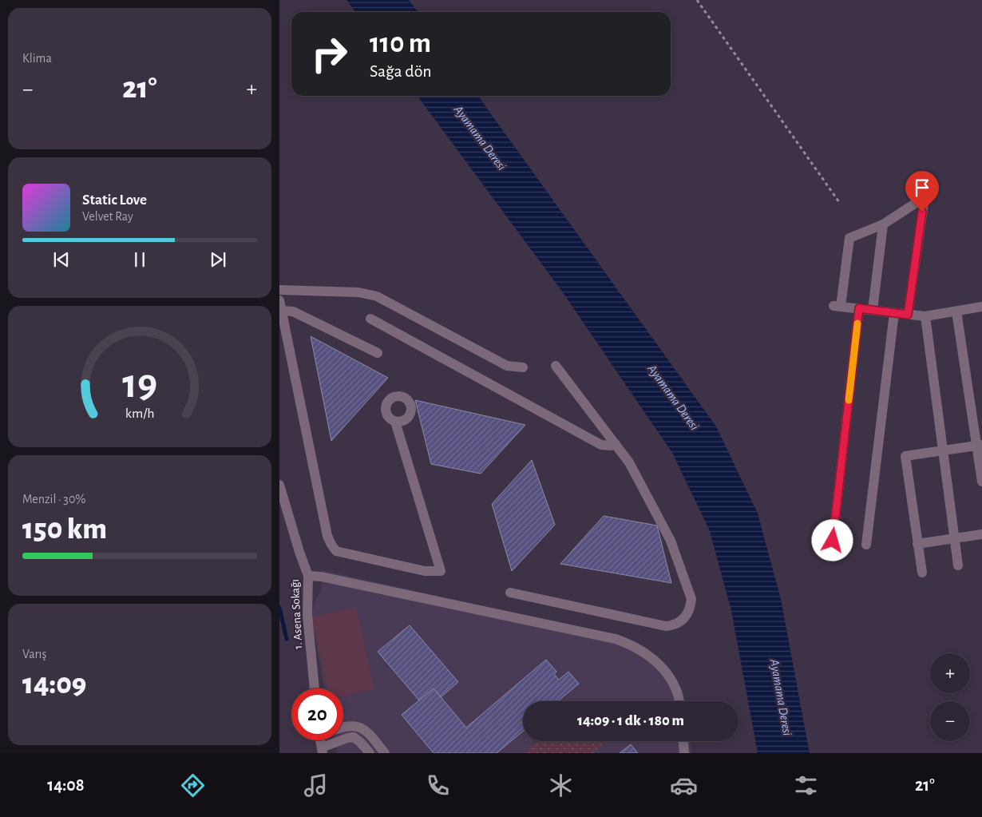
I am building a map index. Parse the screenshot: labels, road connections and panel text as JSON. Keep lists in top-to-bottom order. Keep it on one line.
{"streets":{"street":["1. Asena Sokağı"]},"water":["Ayamama Deresi"],"page":{"tile":["Klima",["Menzil · 30%","150 km"],["Varış","14:09"]],"turn":["110 m","Sağa dön"],"heat":["−","21°","+"],"song":["Static Love","Velvet Ray"],"map_buttons":["+","−"],"limit":"20","trip":"14:09 · 1 dk · 180 m","tabs":["14:08","21°"],"gauge":["19","km/h"]}}
